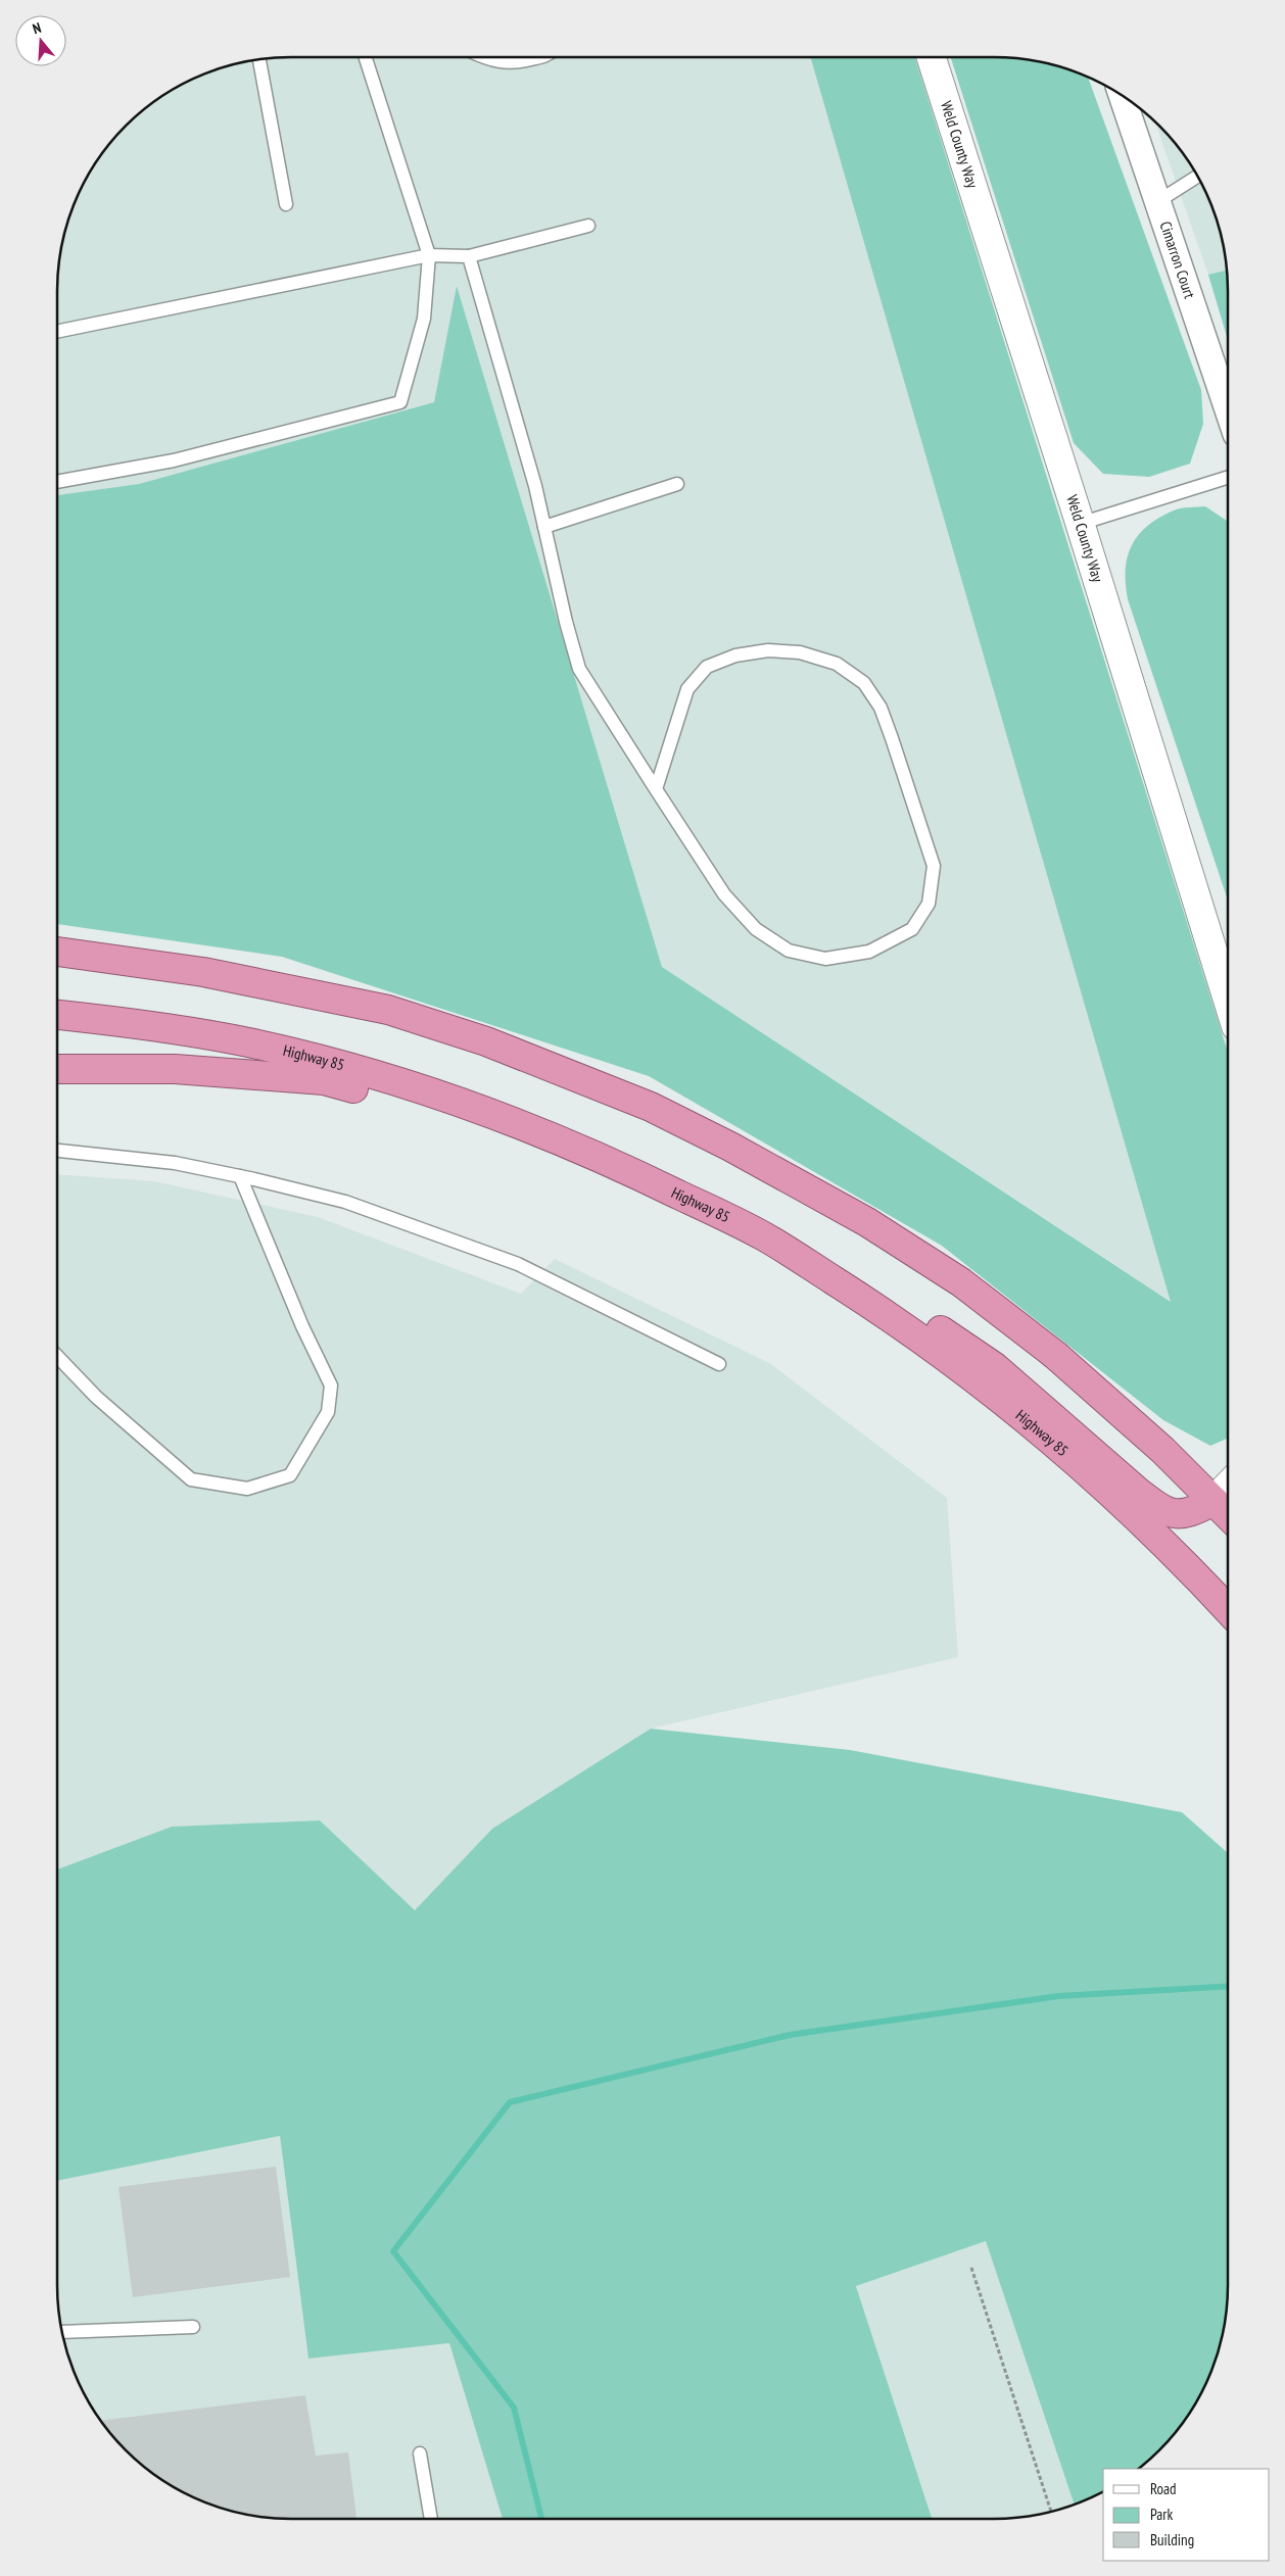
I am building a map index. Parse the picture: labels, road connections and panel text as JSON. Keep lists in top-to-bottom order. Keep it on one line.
{"streets":{"highway":["Highway 85"],"street":["Weld County Way","Cimarron Court"]},"legend":["Road","Park","Building"],"north":"top"}
